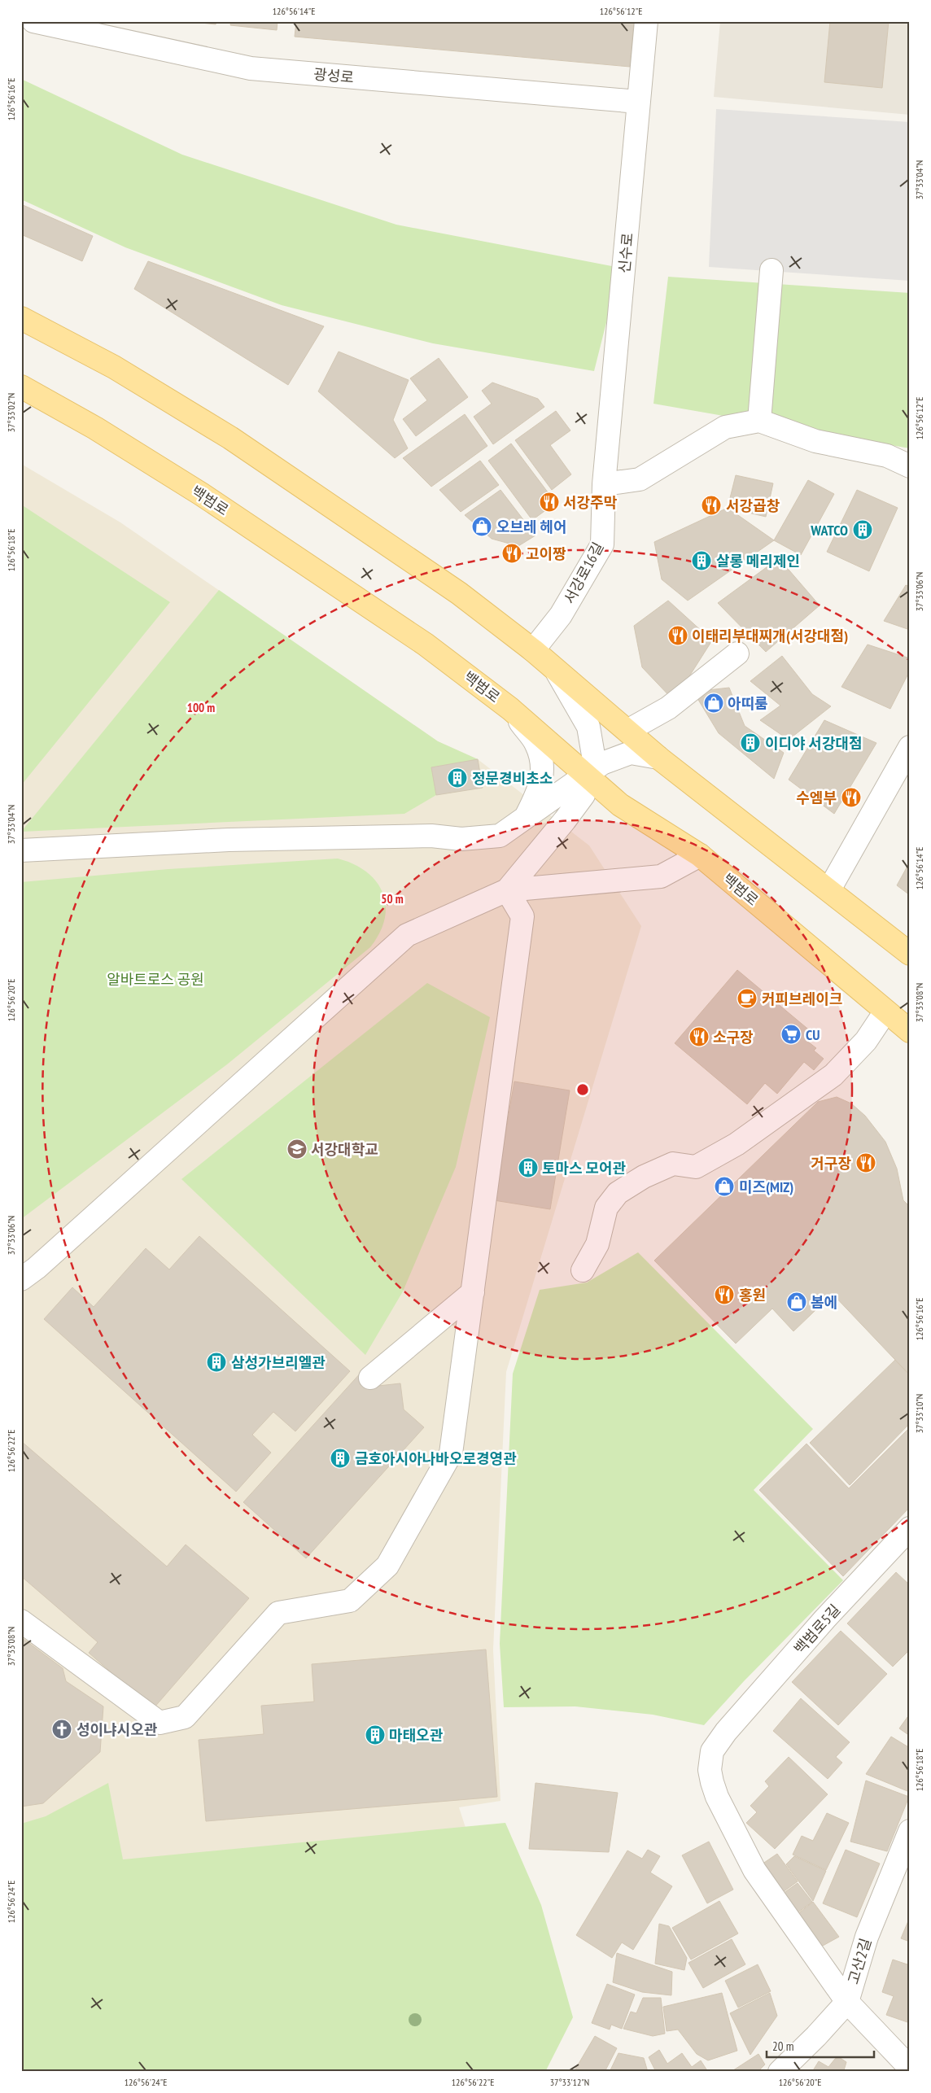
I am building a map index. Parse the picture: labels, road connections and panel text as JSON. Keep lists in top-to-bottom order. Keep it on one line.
{"streets":{"main road":["백범로"],"street":["광성로","신수로","서강로16길","백범로5길","고산2길"]},"crossings":[["광성로","신수로"],["신수로","서강로16길"],["백범로5길","고산2길"]],"parks":["알바트로스 공원"],"places":{"restaurant":["서강주막","서강곱창","고이짱","이태리부대찌개(서강대점)","수엠부","소구장","거구장","홍원"],"shop":["오브레 헤어","아띠룸","미즈(MIZ)","봄에"],"building":["WATCO","살롱 메리제인","이디야 서강대점","정문경비초소","토마스 모어관","삼성가브리엘관","금호아시아나바오로경영관","마태오관"],"cafe":["커피브레이크"],"supermarket":["CU"],"school or university":["서강대학교"],"church":["성이냐시오관"]},"scale_bar":"20 m","coordinates":["126°56'14\"E","126°56'12\"E","126°56'16\"E","37°33'04\"N","37°33'02\"N","126°56'18\"E","37°33'06\"N","126°56'20\"E","37°33'08\"N","37°33'10\"N","126°56'22\"E","126°56'24\"E","37°33'12\"N"],"rings":["100 m","50 m"]}
